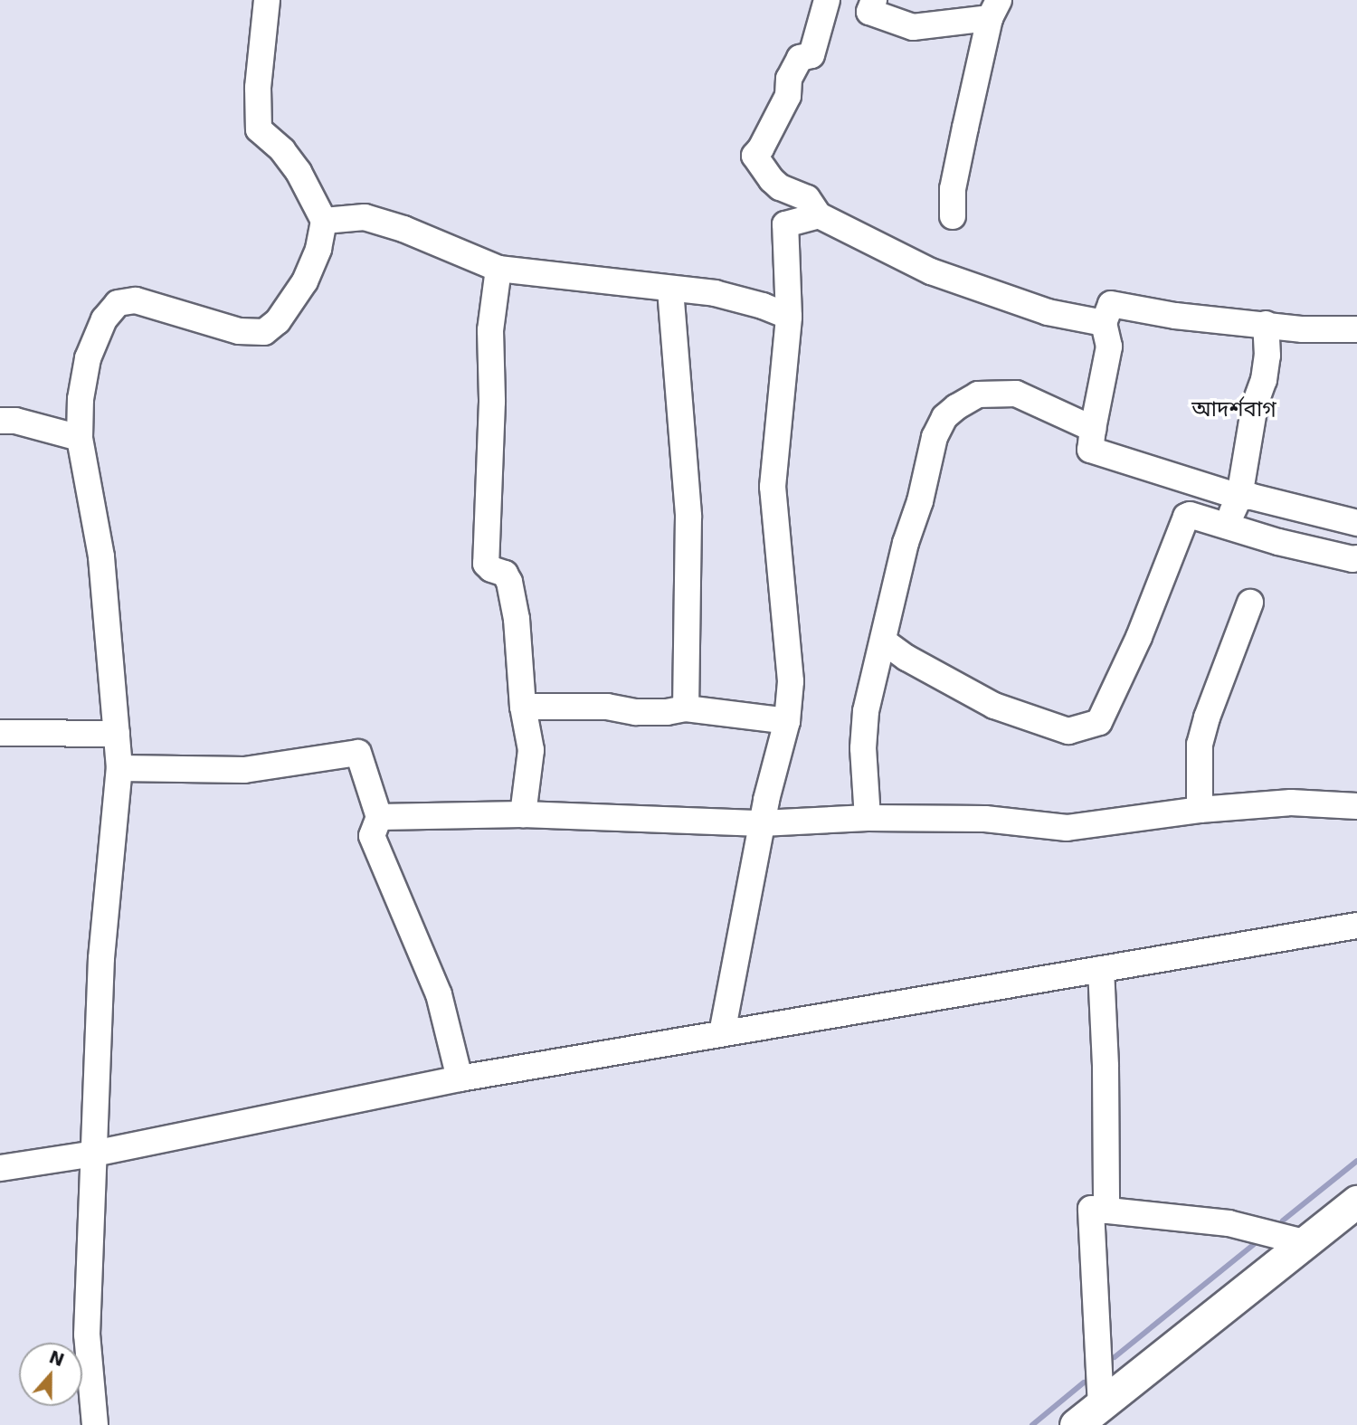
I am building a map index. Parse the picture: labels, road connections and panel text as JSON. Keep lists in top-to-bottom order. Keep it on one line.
{"districts":["আদর্শবাগ"],"north":"top"}
